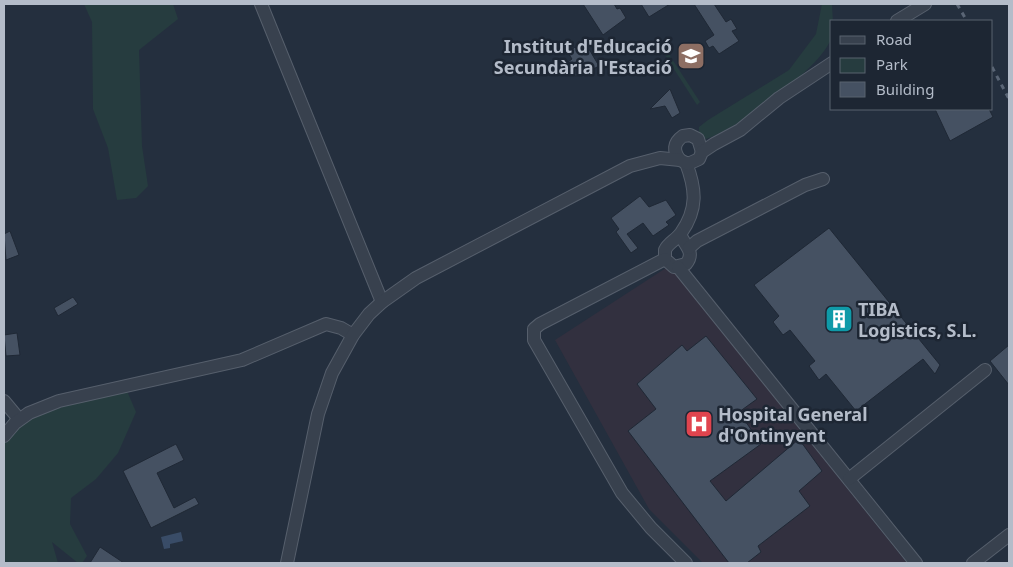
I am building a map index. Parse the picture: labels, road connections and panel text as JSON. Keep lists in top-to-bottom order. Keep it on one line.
{"places":{"school or university":["Institut d'Educació Secundària l'Estació"],"building":["TIBA Logistics, S.L."],"hospital":["Hospital General d'Ontinyent"]},"legend":["Road","Park","Building"]}
